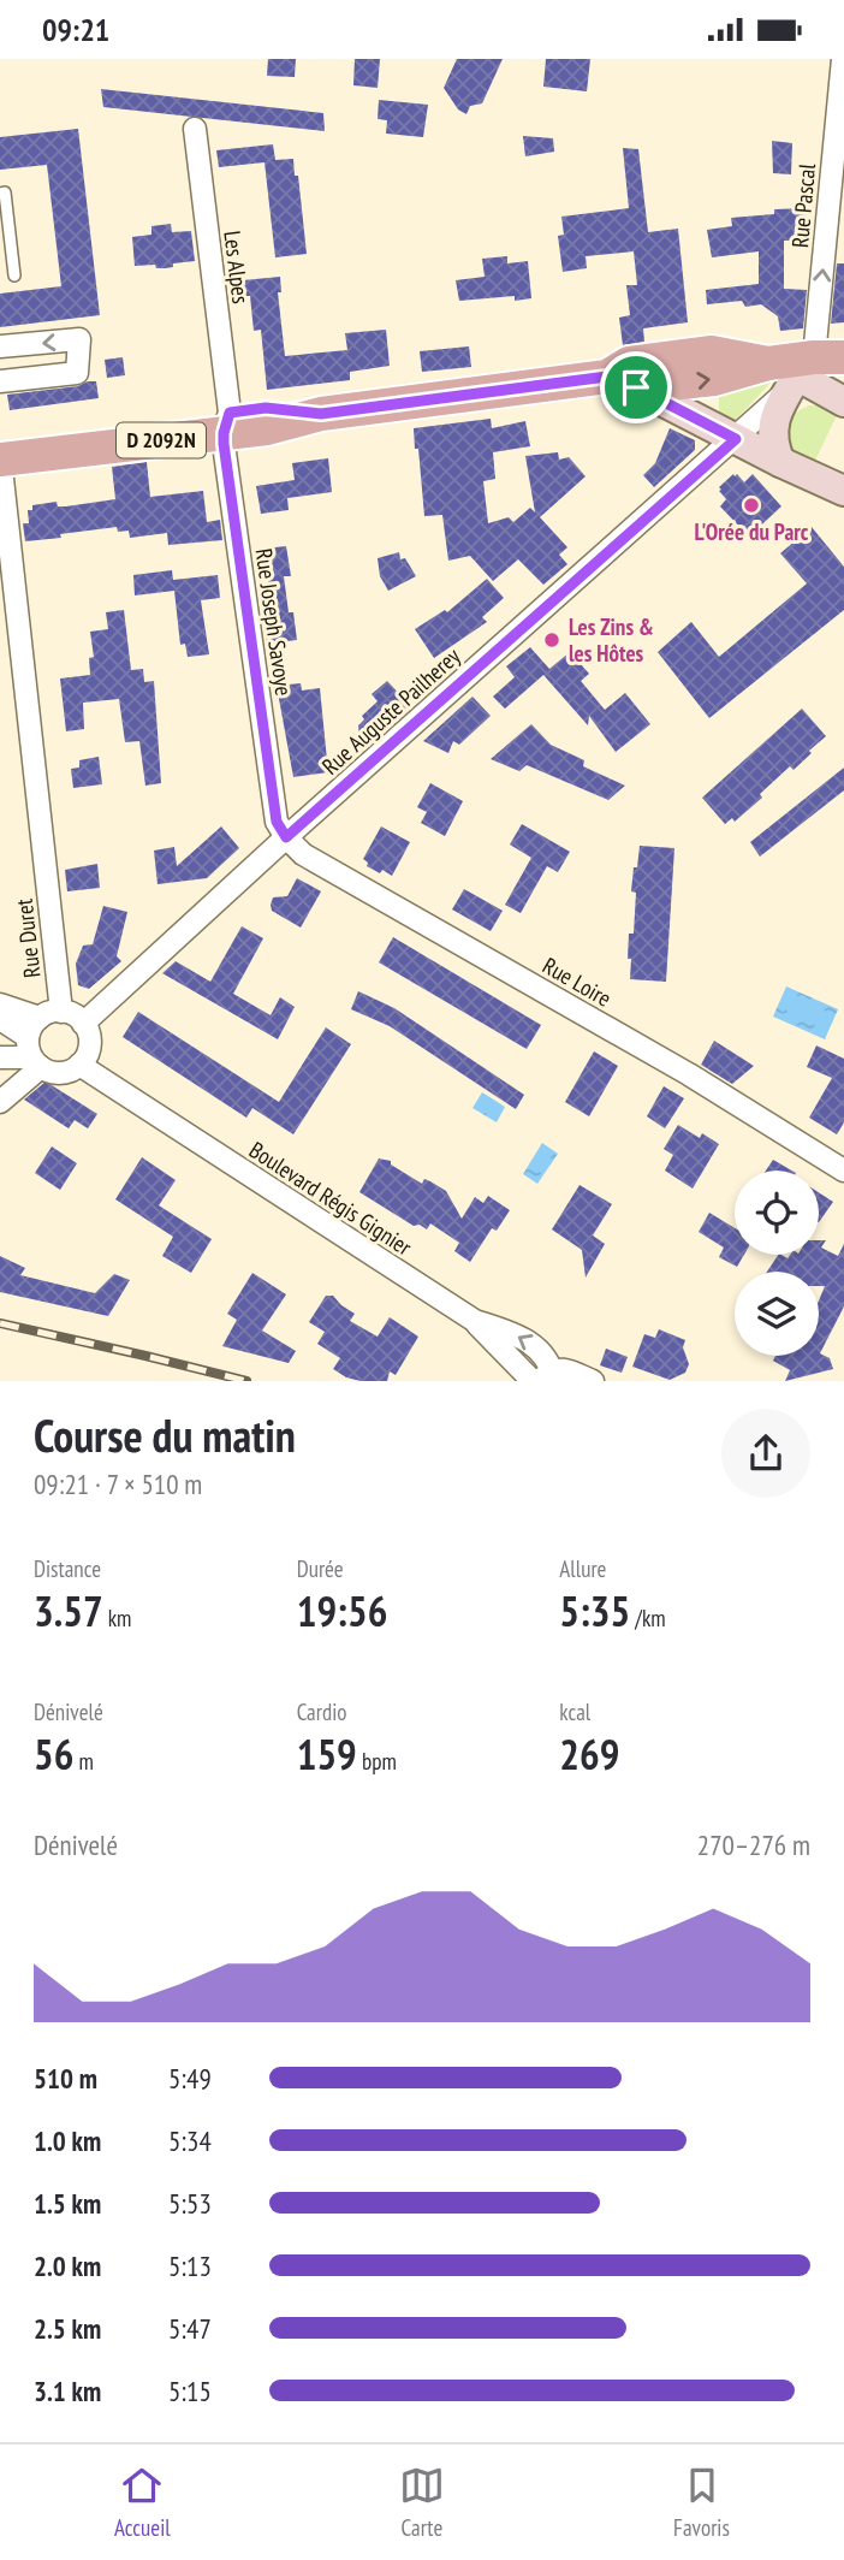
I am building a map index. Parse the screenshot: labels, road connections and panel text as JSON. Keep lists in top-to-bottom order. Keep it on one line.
{"streets":{"main road":["D 2092N"],"street":["Rue Pascal","Les Alpes","Rue Joseph Savoye","Rue Auguste Pailherey","Rue Duret","Rue Loire","Boulevard Régis Gignier"]},"crossings":[["Rue Pascal","D 2092N"],["Rue Pascal","Rue Auguste Pailherey"],["Les Alpes","D 2092N"],["Les Alpes","Rue Joseph Savoye"],["D 2092N","Rue Joseph Savoye"],["D 2092N","Rue Auguste Pailherey"],["D 2092N","Rue Duret"],["Rue Joseph Savoye","Rue Auguste Pailherey"],["Rue Joseph Savoye","Rue Loire"],["Rue Auguste Pailherey","Rue Duret"],["Rue Auguste Pailherey","Rue Loire"],["Rue Auguste Pailherey","Boulevard Régis Gignier"],["Rue Duret","Boulevard Régis Gignier"]],"one_way":["Rue Pascal"],"places":["L'Orée du Parc","Les Zins & les Hôtes"],"page":{"status":"09:21","heading":["Course du matin","09:21 · 7 × 510 m"],"stats":[["Distance","3.57 km"],["Durée","19:56"],["Allure","5:35 /km"],["Dénivelé","56 m"],["Cardio","159 bpm"],["kcal","269"]],"chart":["Dénivelé","270–276 m"],"list":[{"name":"510 m","note":"5:49"},{"name":"1.0 km","note":"5:34"},{"name":"1.5 km","note":"5:53"},{"name":"2.0 km","note":"5:13"},{"name":"2.5 km","note":"5:47"},{"name":"3.1 km","note":"5:15"}],"tabs":["Accueil","Carte","Favoris"]}}
